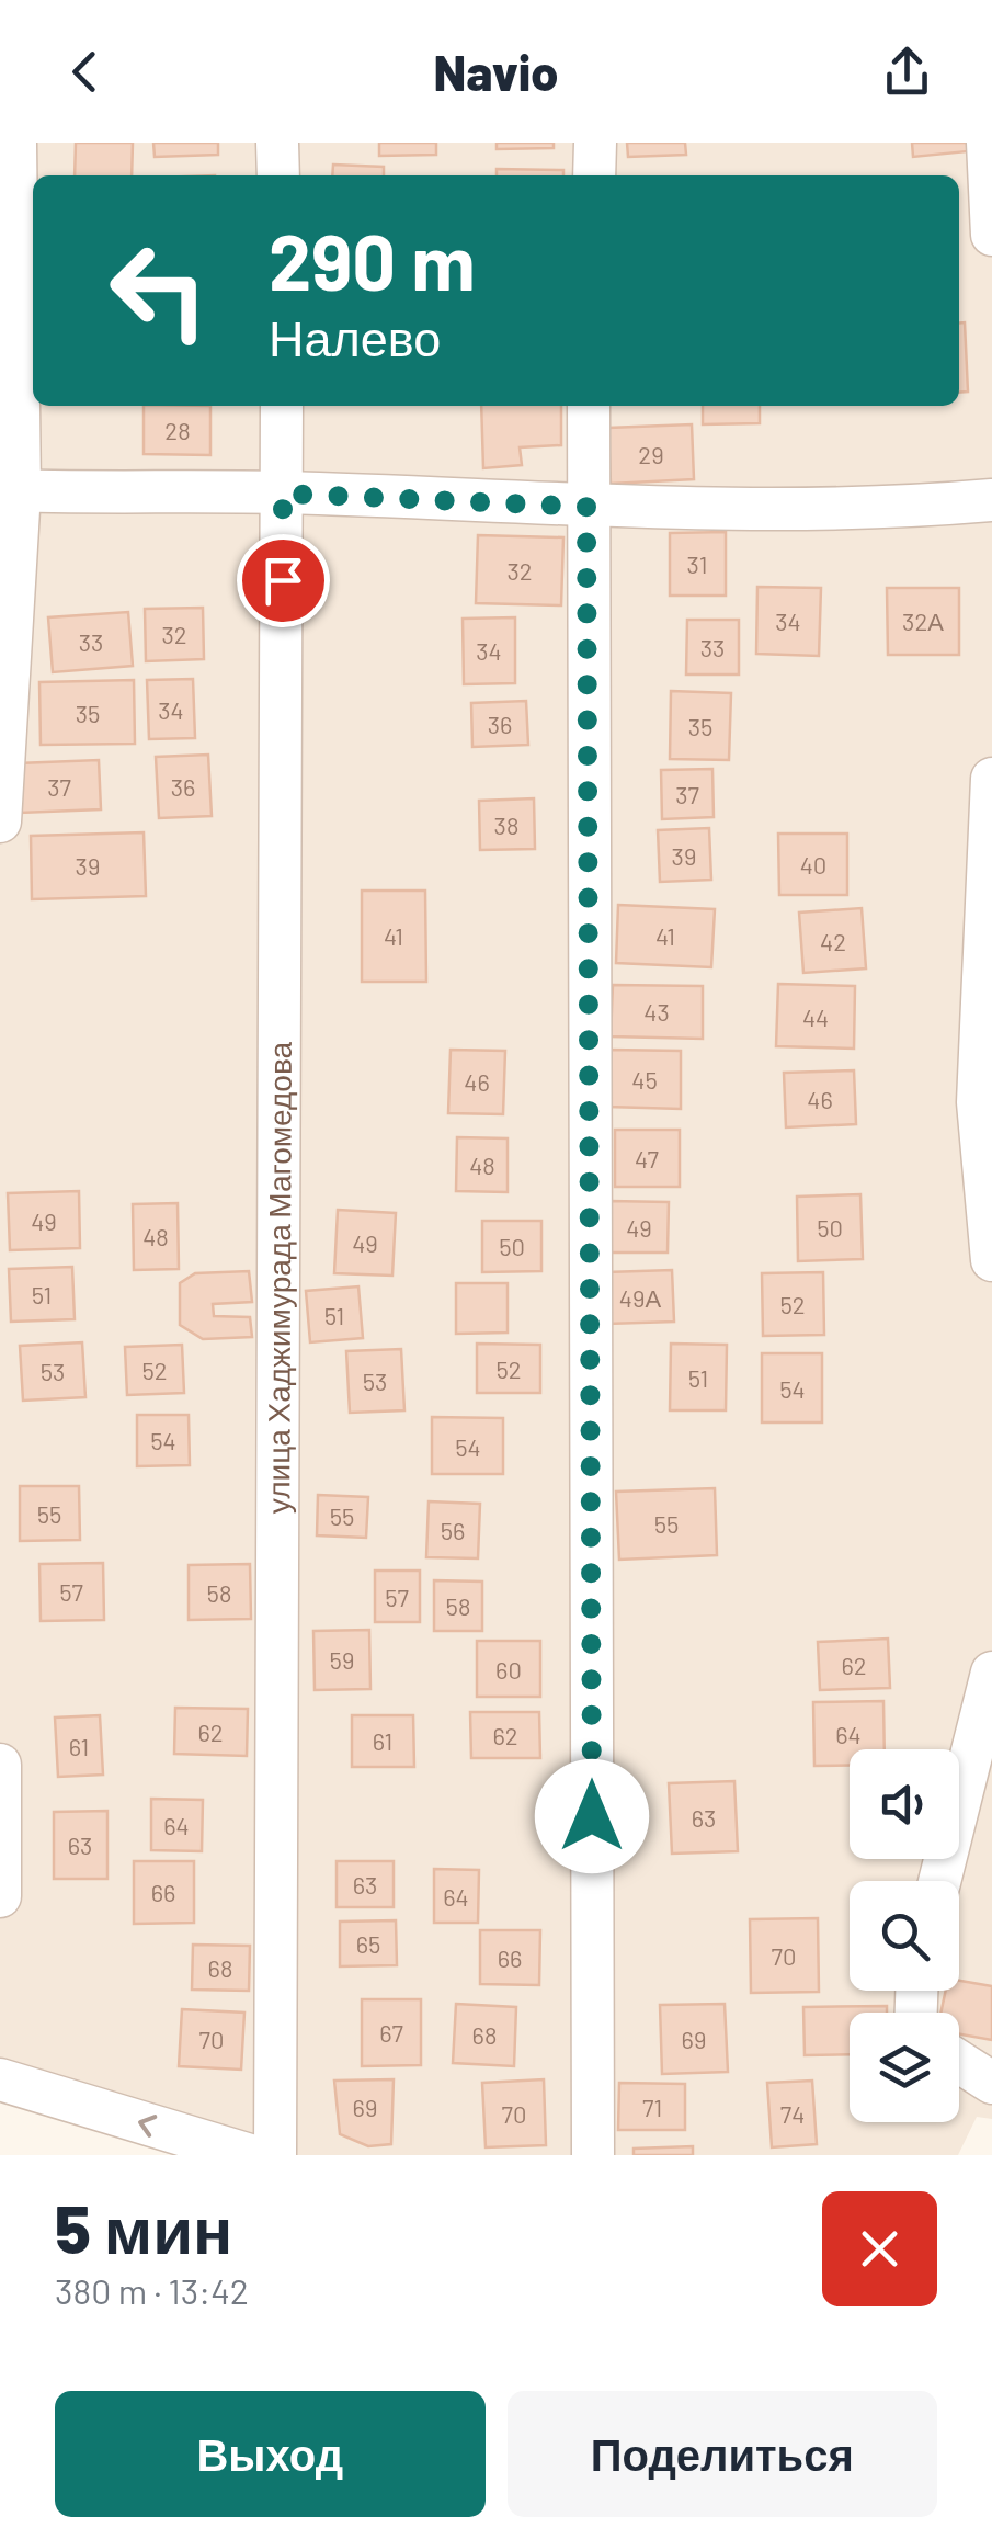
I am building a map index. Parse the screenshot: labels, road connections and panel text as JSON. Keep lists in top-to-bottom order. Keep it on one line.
{"streets":{"street":["улица Хаджимурада Магомедова"]},"house_numbers":["28","29","31","32","34","32А","32","33","33","34","34","35","36","35","37","36","37","38","39","40","39","41","41","42","43","44","45","46","46","47","48","49","49","50","48","49","50","51","49А","52","51","52","52","53","51","53","54","54","54","55","55","55","56","57","58","57","58","59","62","60","62","64","62","61","61","63","64","63","63","66","64","65","70","66","68","67","68","70","69","69","71","70","74"],"page":{"header":"Navio","turn":["290 m","Налево"],"heading":["5 мин","380 m · 13:42"],"buttons":["Выход","Поделиться"]}}
